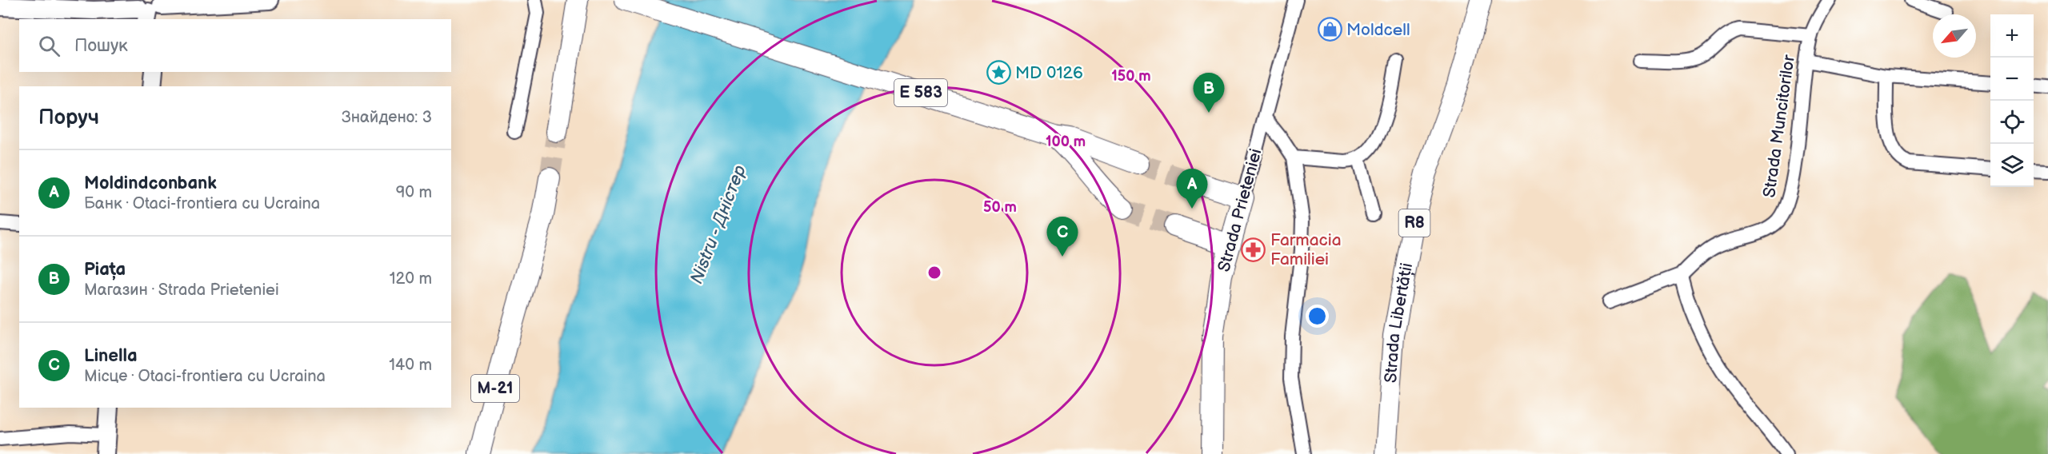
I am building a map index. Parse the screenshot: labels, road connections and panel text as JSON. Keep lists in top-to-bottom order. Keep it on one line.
{"streets":{"highway":["E 583","Strada Prieteniei","R8","Strada Libertății","М-21"],"street":["Strada Muncitorilor"]},"water":["Nistru - Дністер"],"places":{"shop":["Moldcell"],"place":["MD 0126"],"pharmacy":["Farmacia Familiei"]},"north":"bottom left","page":{"map_buttons":["+","−"],"search":"Пошук","pins":["B","A","C"],"heading":["Поруч","Знайдено: 3"],"list":[{"mark":"A","name":"Moldindconbank","note":"Банк · Otaci-frontiera cu Ucraina","value":"90 m"},{"mark":"B","name":"Piața","note":"Магазин · Strada Prieteniei","value":"120 m"},{"mark":"C","name":"Linella","note":"Місце · Otaci-frontiera cu Ucraina","value":"140 m"}]},"rings":["150 m","100 m","50 m"]}
